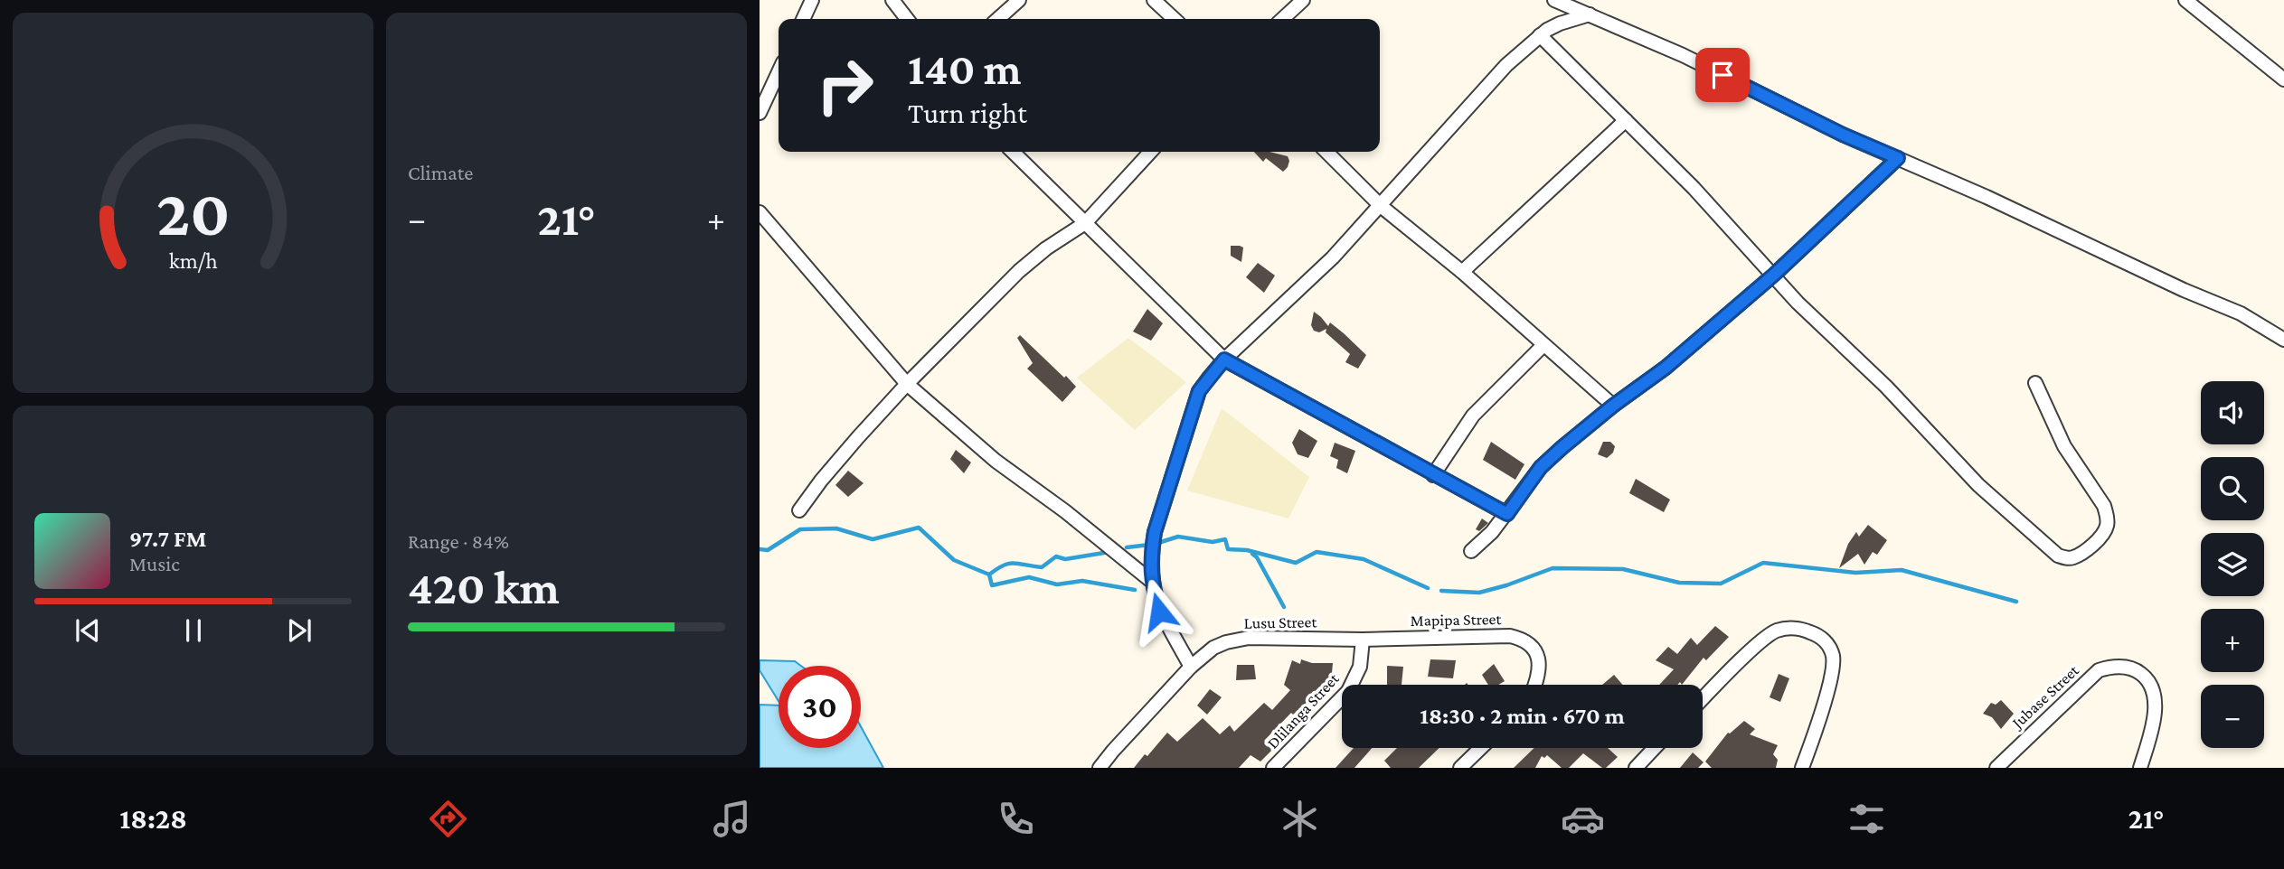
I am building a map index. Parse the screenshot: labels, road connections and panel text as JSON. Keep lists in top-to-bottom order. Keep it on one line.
{"streets":{"street":["Mapipa Street","Lusu Street","Jubase Street","Dlilanga Street"]},"crossings":[["Mapipa Street","Lusu Street"],["Mapipa Street","Dlilanga Street"],["Lusu Street","Dlilanga Street"]],"page":{"tile":["Climate",["Range · 84%","420 km"]],"turn":["140 m","Turn right"],"heat":["−","21°","+"],"map_buttons":["+","−"],"song":["97.7 FM","Music"],"limit":"30","trip":"18:30 · 2 min · 670 m","tabs":["18:28","21°"],"gauge":["20","km/h"]}}
